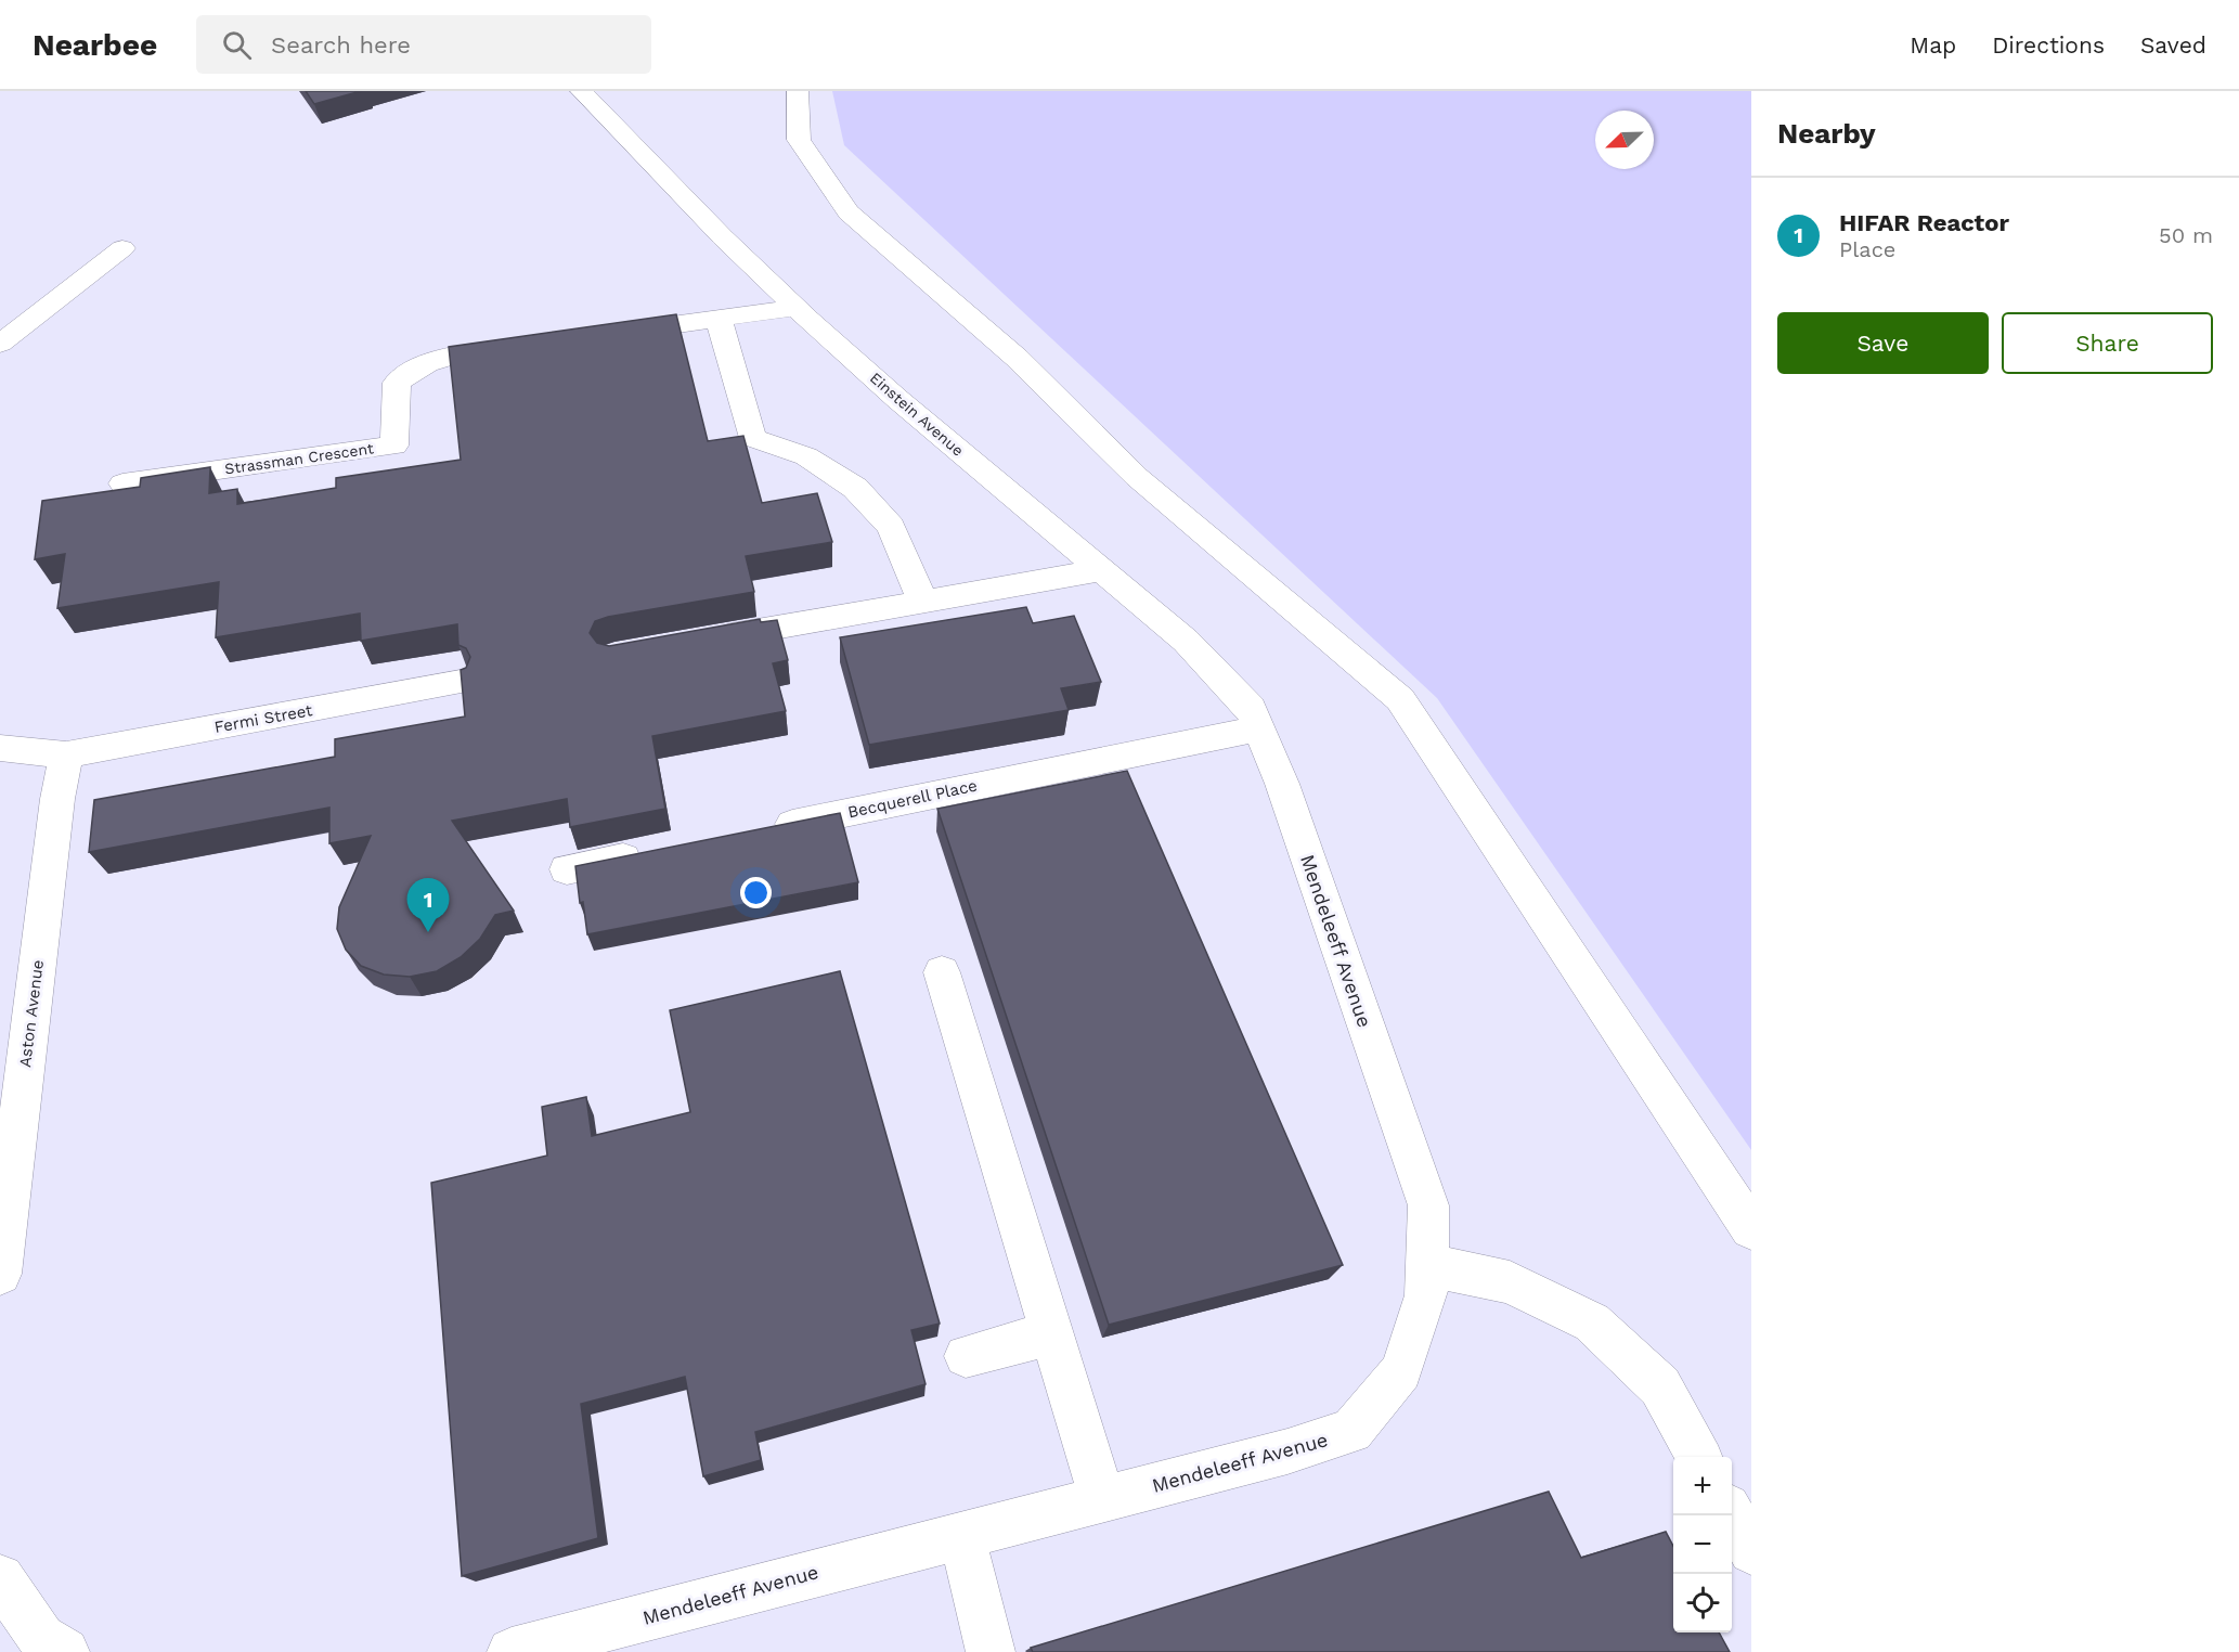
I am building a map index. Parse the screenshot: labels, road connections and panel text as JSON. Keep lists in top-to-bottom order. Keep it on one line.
{"streets":{"lane":["Einstein Avenue","Strassman Crescent","Fermi Street","Becquerell Place","Mendeleeff Avenue","Aston Avenue"]},"crossings":[["Einstein Avenue","Becquerell Place"],["Einstein Avenue","Mendeleeff Avenue"],["Fermi Street","Aston Avenue"],["Becquerell Place","Mendeleeff Avenue"]],"north":"bottom left","page":{"header":"Nearbee","search":"Search here","nav":["Map","Directions","Saved"],"heading":"Nearby","list":[{"mark":"1","name":"HIFAR Reactor","note":"Place","value":"50 m"}],"buttons":["Save","Share"],"pins":"1","map_buttons":["+","−"]}}
